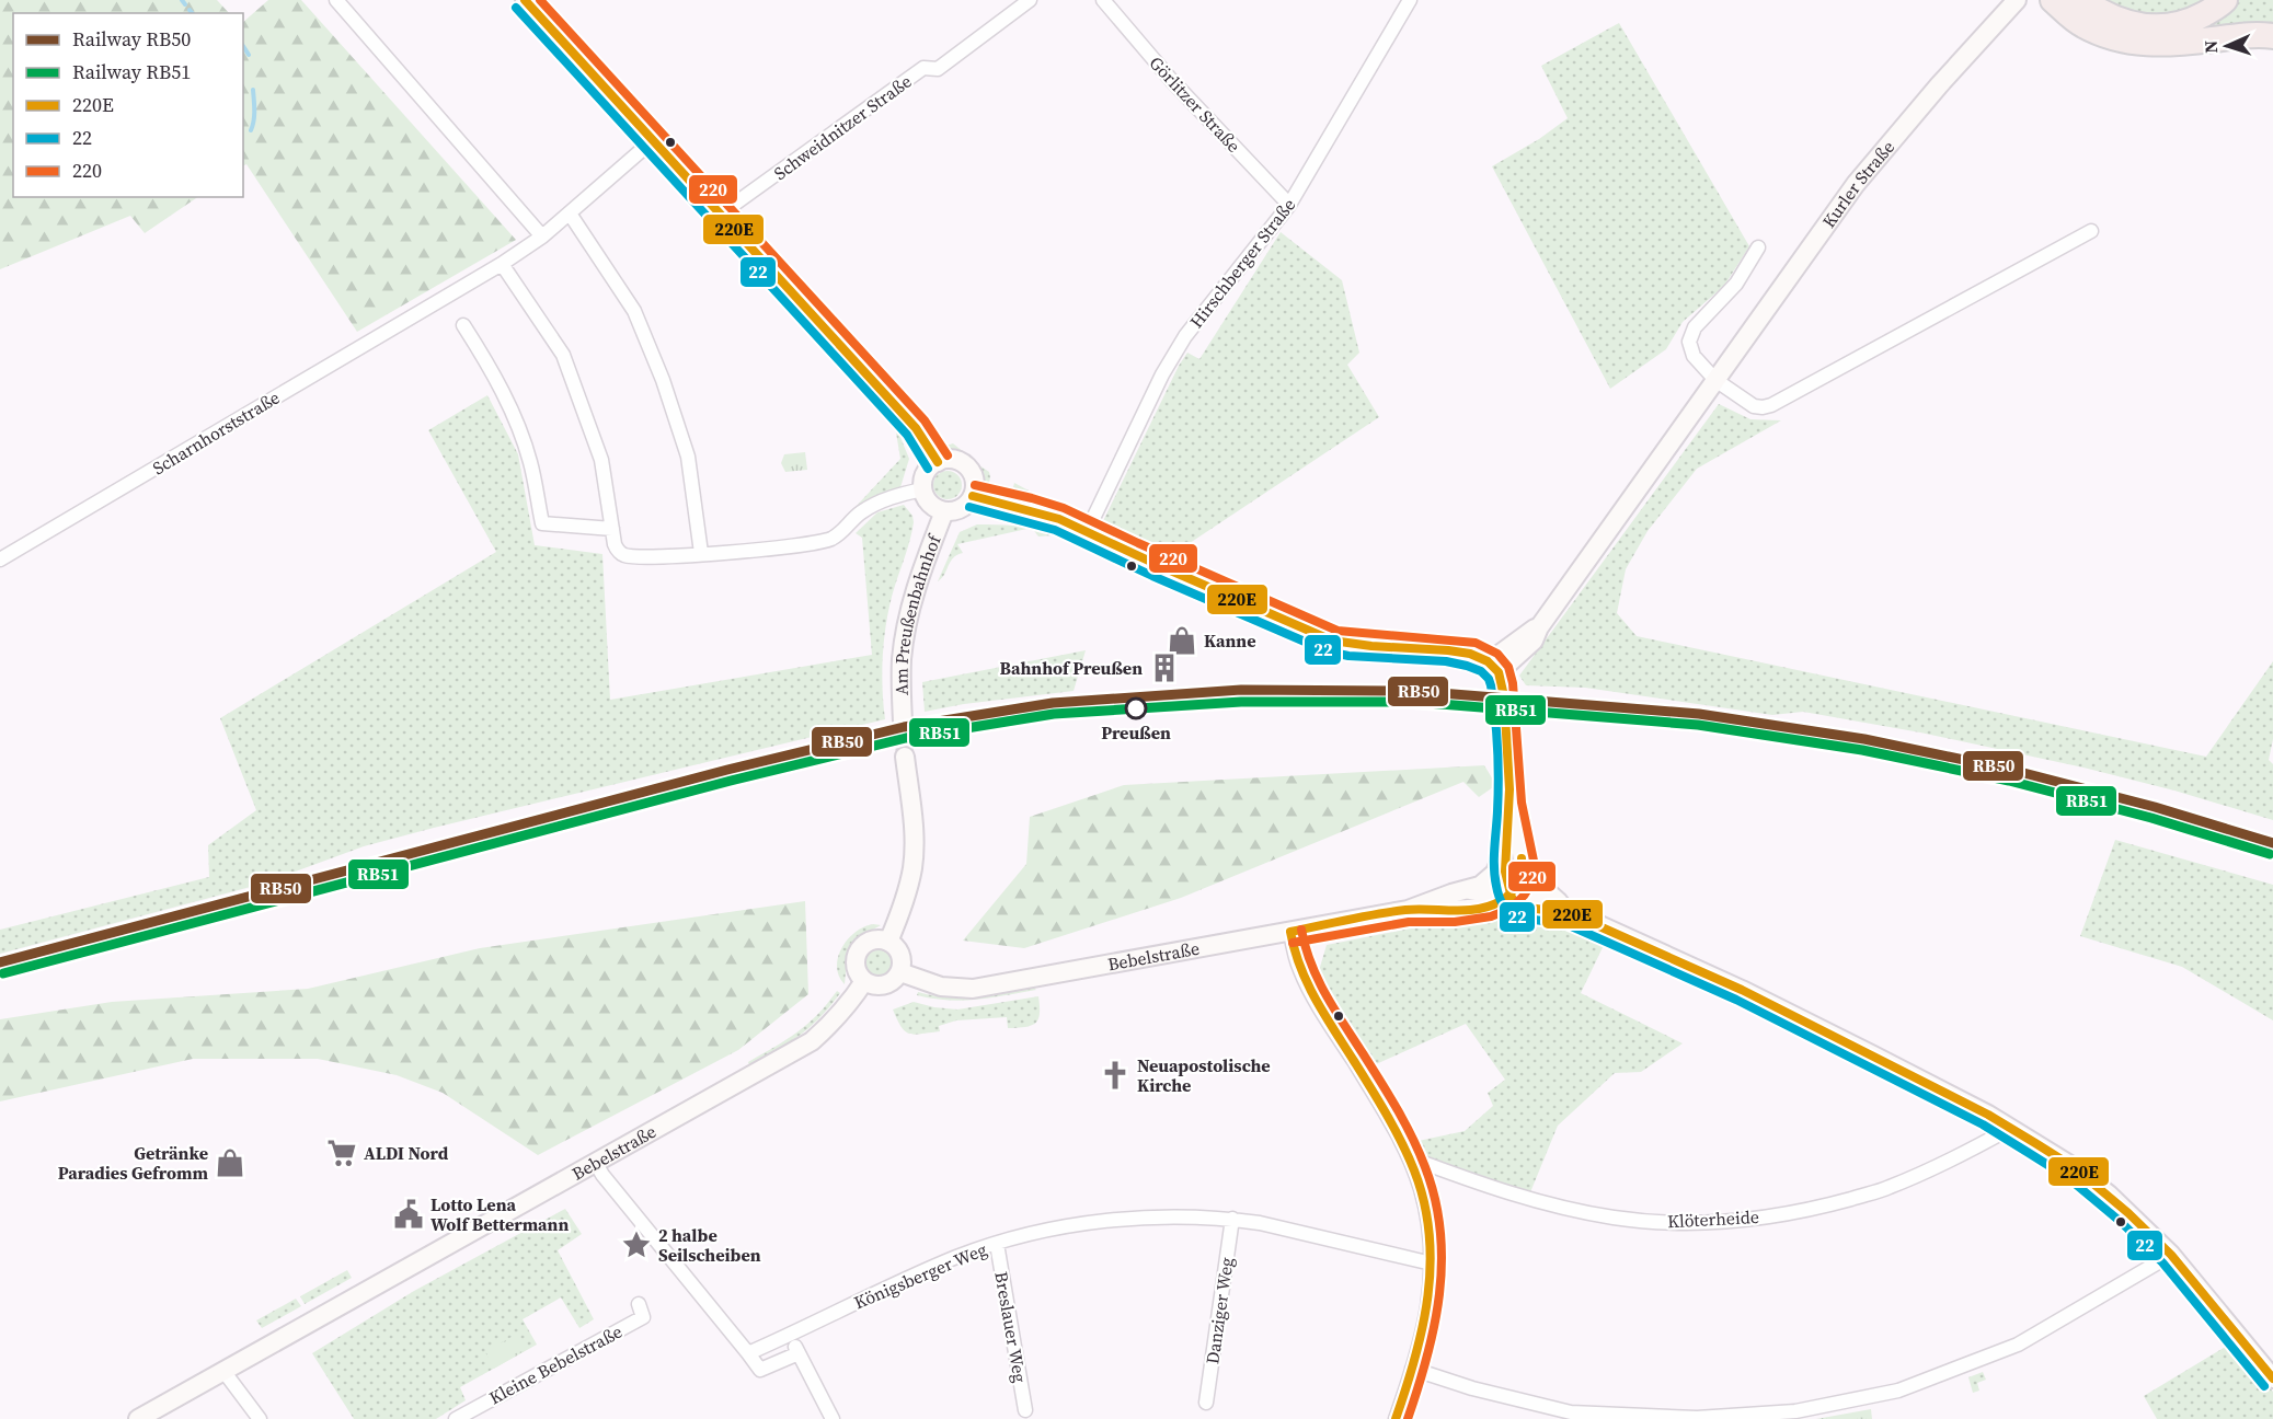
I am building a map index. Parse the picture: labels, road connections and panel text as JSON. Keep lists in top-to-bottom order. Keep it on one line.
{"streets":{"main road":["Kurler Straße","Am Preußenbahnhof","Bebelstraße"],"street":["Görlitzer Straße","Schweidnitzer Straße","Hirschberger Straße","Scharnhorststraße","Klöterheide","Königsberger Weg","Danziger Weg","Breslauer Weg","Kleine Bebelstraße"]},"crossings":[["Görlitzer Straße","Hirschberger Straße"],["Königsberger Weg","Danziger Weg"],["Königsberger Weg","Breslauer Weg"]],"places":{"shop":["Kanne","Getränke Paradies Gefromm"],"building":["Bahnhof Preußen"],"other":["Preußen"],"church":["Neuapostolische Kirche"],"supermarket":["ALDI Nord"],"public building":["Lotto Lena Wolf Bettermann"],"place":["2 halbe Seilscheiben"]},"lines":["transit line 220E","transit line 220","transit line 22","rail line RB50","rail line RB51"],"legend":["Railway RB50","Railway RB51","220E","22","220"],"north":"left"}
